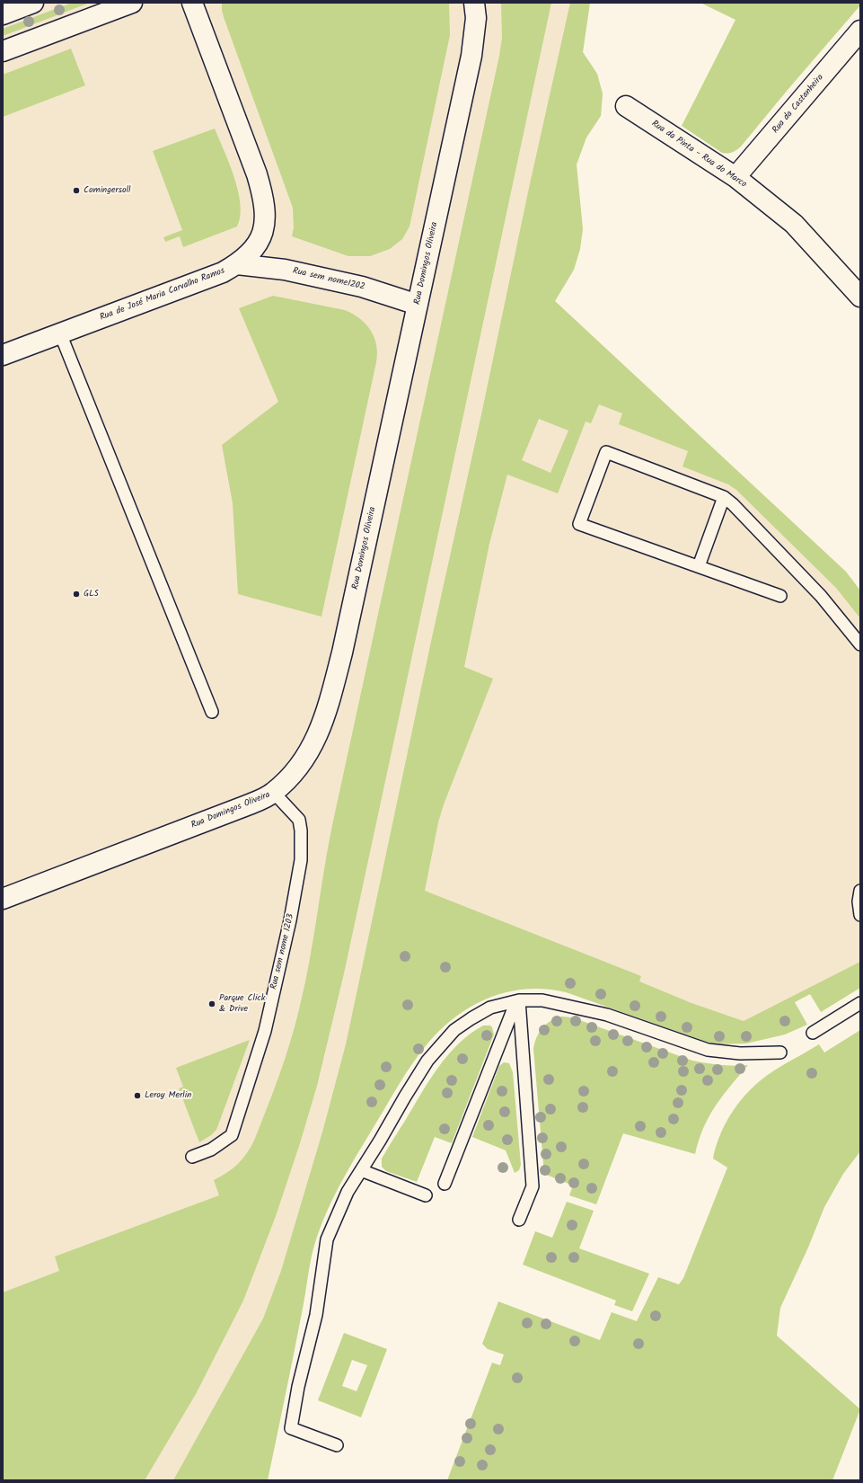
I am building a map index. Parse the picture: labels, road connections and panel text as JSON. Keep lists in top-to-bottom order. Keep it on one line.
{"streets":{"street":["Rua da Castanheira","Rua da Pinta - Rua do Marco","Rua Domingos Oliveira","Rua sem nome1202","Rua de José Maria Carvalho Ramos"],"lane":["Rua sem nome 1203"]},"crossings":[["Rua da Castanheira","Rua da Pinta - Rua do Marco"],["Rua Domingos Oliveira","Rua sem nome1202"],["Rua Domingos Oliveira","Rua sem nome 1203"],["Rua sem nome1202","Rua de José Maria Carvalho Ramos"]],"places":["Comingersoll","GLS","Parque Click & Drive","Leroy Merlin"]}
